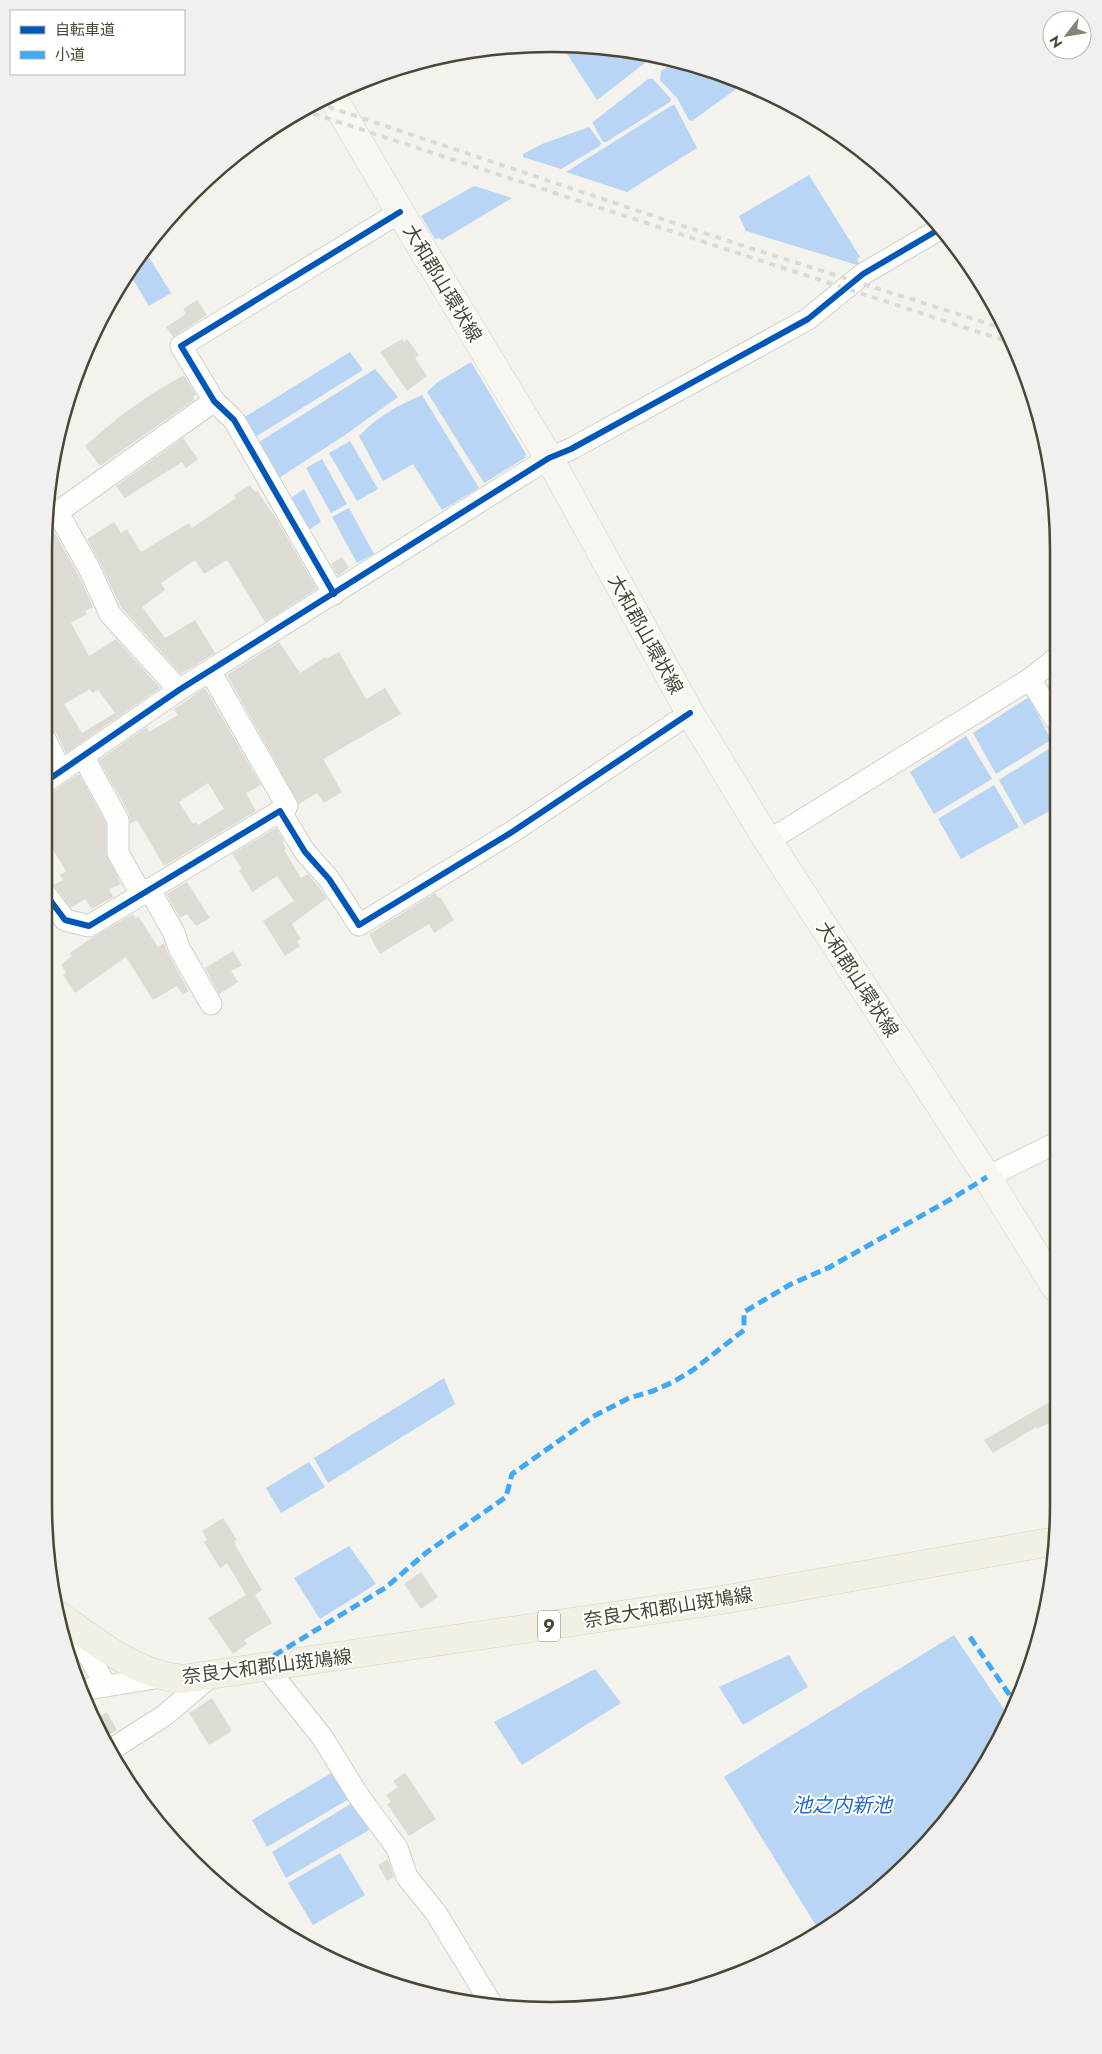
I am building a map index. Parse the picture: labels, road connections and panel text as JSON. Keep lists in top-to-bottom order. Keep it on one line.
{"streets":{"main road":["大和郡山環状線","奈良大和郡山斑鳩線","9"]},"water":["池之内新池"],"legend":["自転車道","小道"],"north":"bottom left"}
